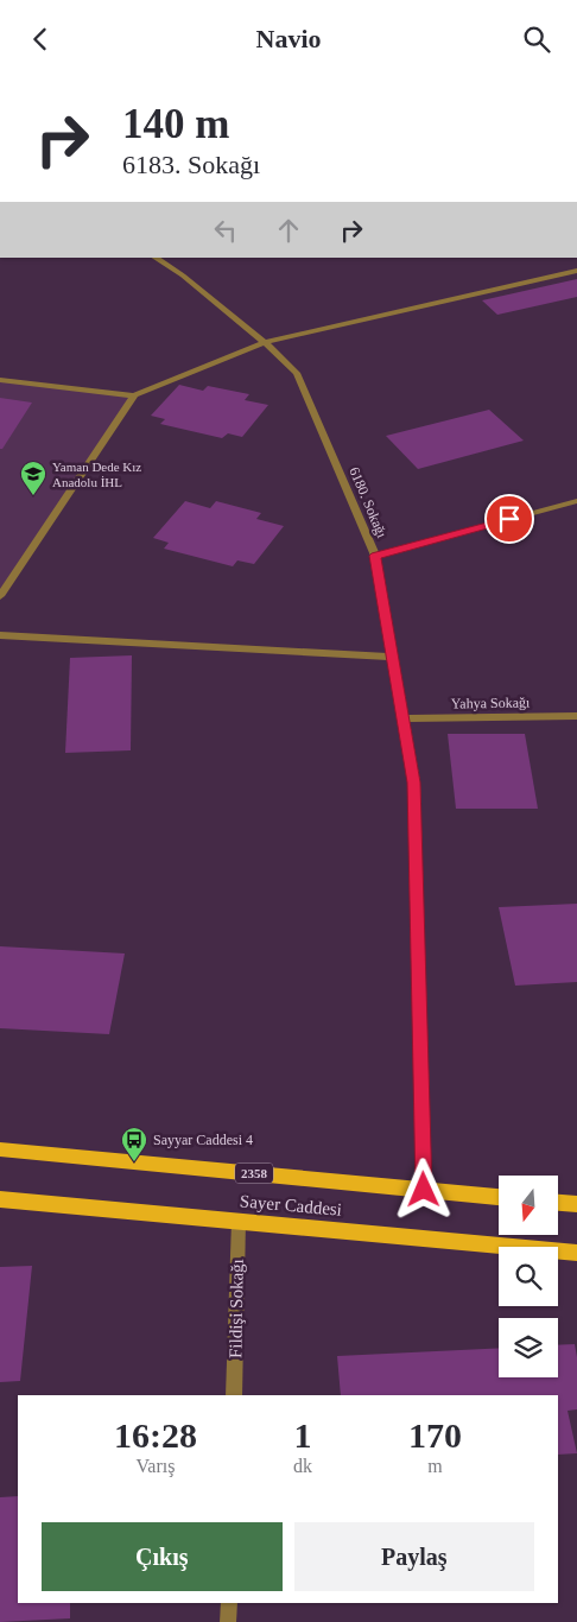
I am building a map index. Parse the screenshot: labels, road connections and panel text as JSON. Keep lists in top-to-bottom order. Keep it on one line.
{"streets":{"main road":["2358","Sayer Caddesi"],"street":["6180. Sokağı","Yahya Sokağı","Fildişi Sokağı"]},"crossings":[["6180. Sokağı","Yahya Sokağı"],["6180. Sokağı","Sayer Caddesi"],["Sayer Caddesi","Fildişi Sokağı"]],"places":{"school or university":["Yaman Dede Kız Anadolu İHL"],"bus stop":["Sayyar Caddesi 4"]},"north":"bottom","page":{"header":"Navio","turn":["140 m","6183. Sokağı"],"eta":["16:28","Varış","1","dk","170","m"],"buttons":["Çıkış","Paylaş"]}}
